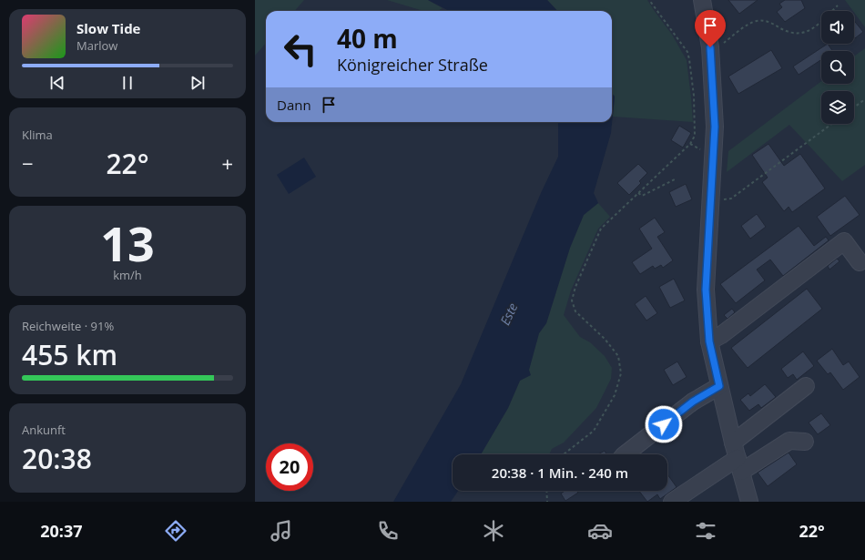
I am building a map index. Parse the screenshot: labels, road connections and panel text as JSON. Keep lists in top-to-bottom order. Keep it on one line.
{"water":["Este"],"page":{"turn":["40 m","Königreicher Straße"],"song":["Slow Tide","Marlow"],"then":"Dann","tile":["Klima",["13","km/h"],["Reichweite · 91%","455 km"],["Ankunft","20:38"]],"heat":["−","22°","+"],"limit":"20","trip":"20:38 · 1 Min. · 240 m","tabs":["20:37","22°"]}}
